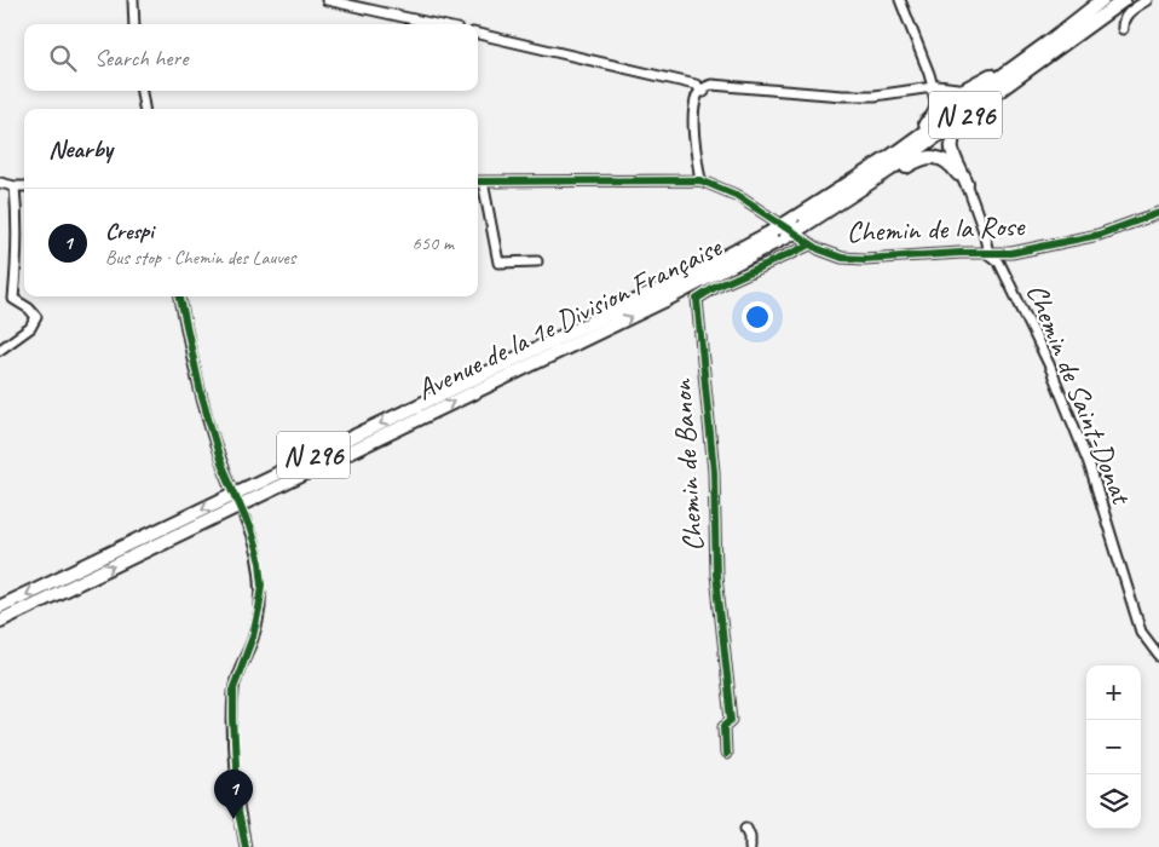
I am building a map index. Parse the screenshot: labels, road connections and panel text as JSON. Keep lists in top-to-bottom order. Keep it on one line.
{"streets":{"highway":["N 296","Avenue de la 1e Division Française"],"street":["Chemin de la Rose","Chemin de Saint-Donat","Chemin de Banon"]},"crossings":[["Chemin de la Rose","Chemin de Saint-Donat"],["Chemin de la Rose","Chemin de Banon"]],"page":{"search":"Search here","heading":"Nearby","list":[{"mark":"1","name":"Crespi","note":"Bus stop · Chemin des Lauves","value":"650 m"}],"map_buttons":["+","−"],"pins":"1"}}
